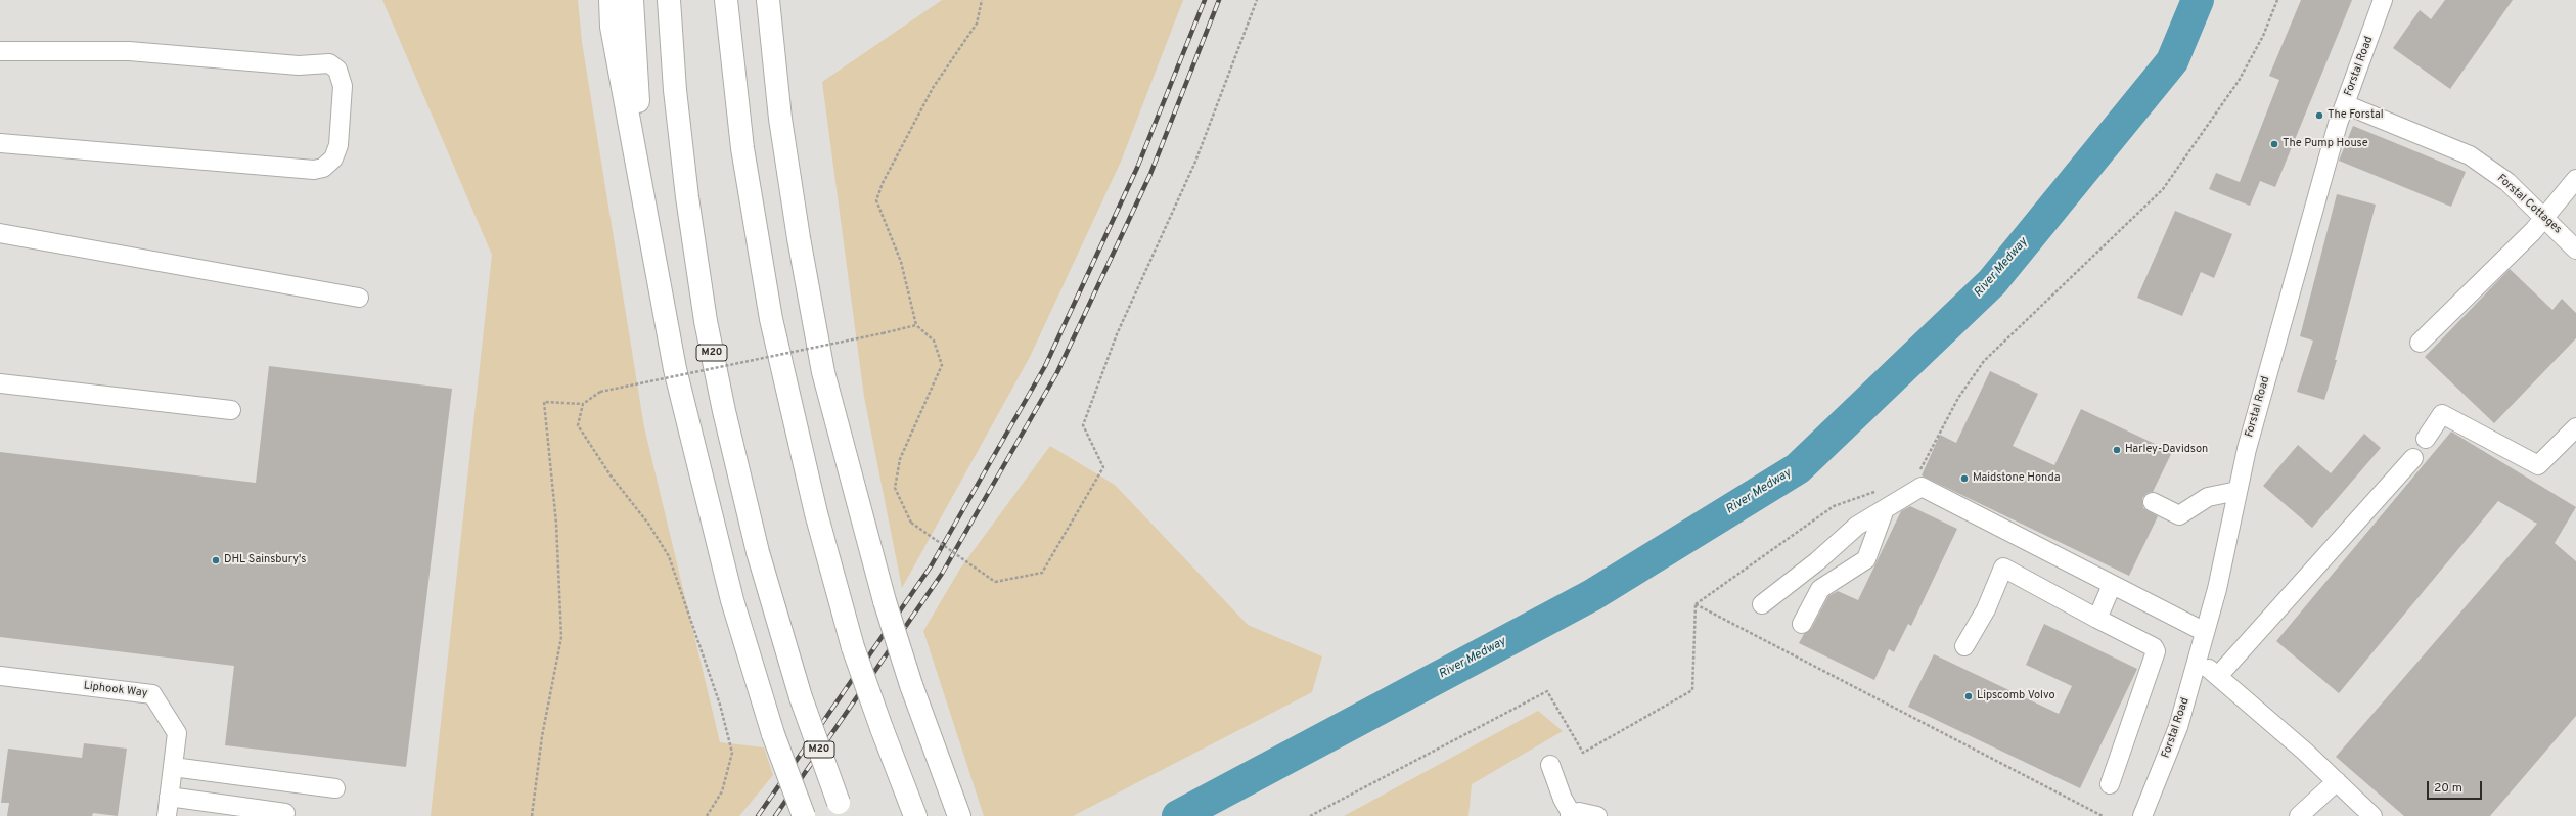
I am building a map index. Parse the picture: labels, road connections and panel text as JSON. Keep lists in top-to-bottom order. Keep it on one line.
{"streets":{"highway":["M20"],"street":["Forstal Road","Forstal Cottages","Liphook Way"]},"crossings":[["Forstal Road","Forstal Cottages"]],"water":["River Medway"],"places":["The Forstal","The Pump House","Harley-Davidson","Maidstone Honda","DHL Sainsbury's","Lipscomb Volvo"],"scale_bar":"20 m"}
